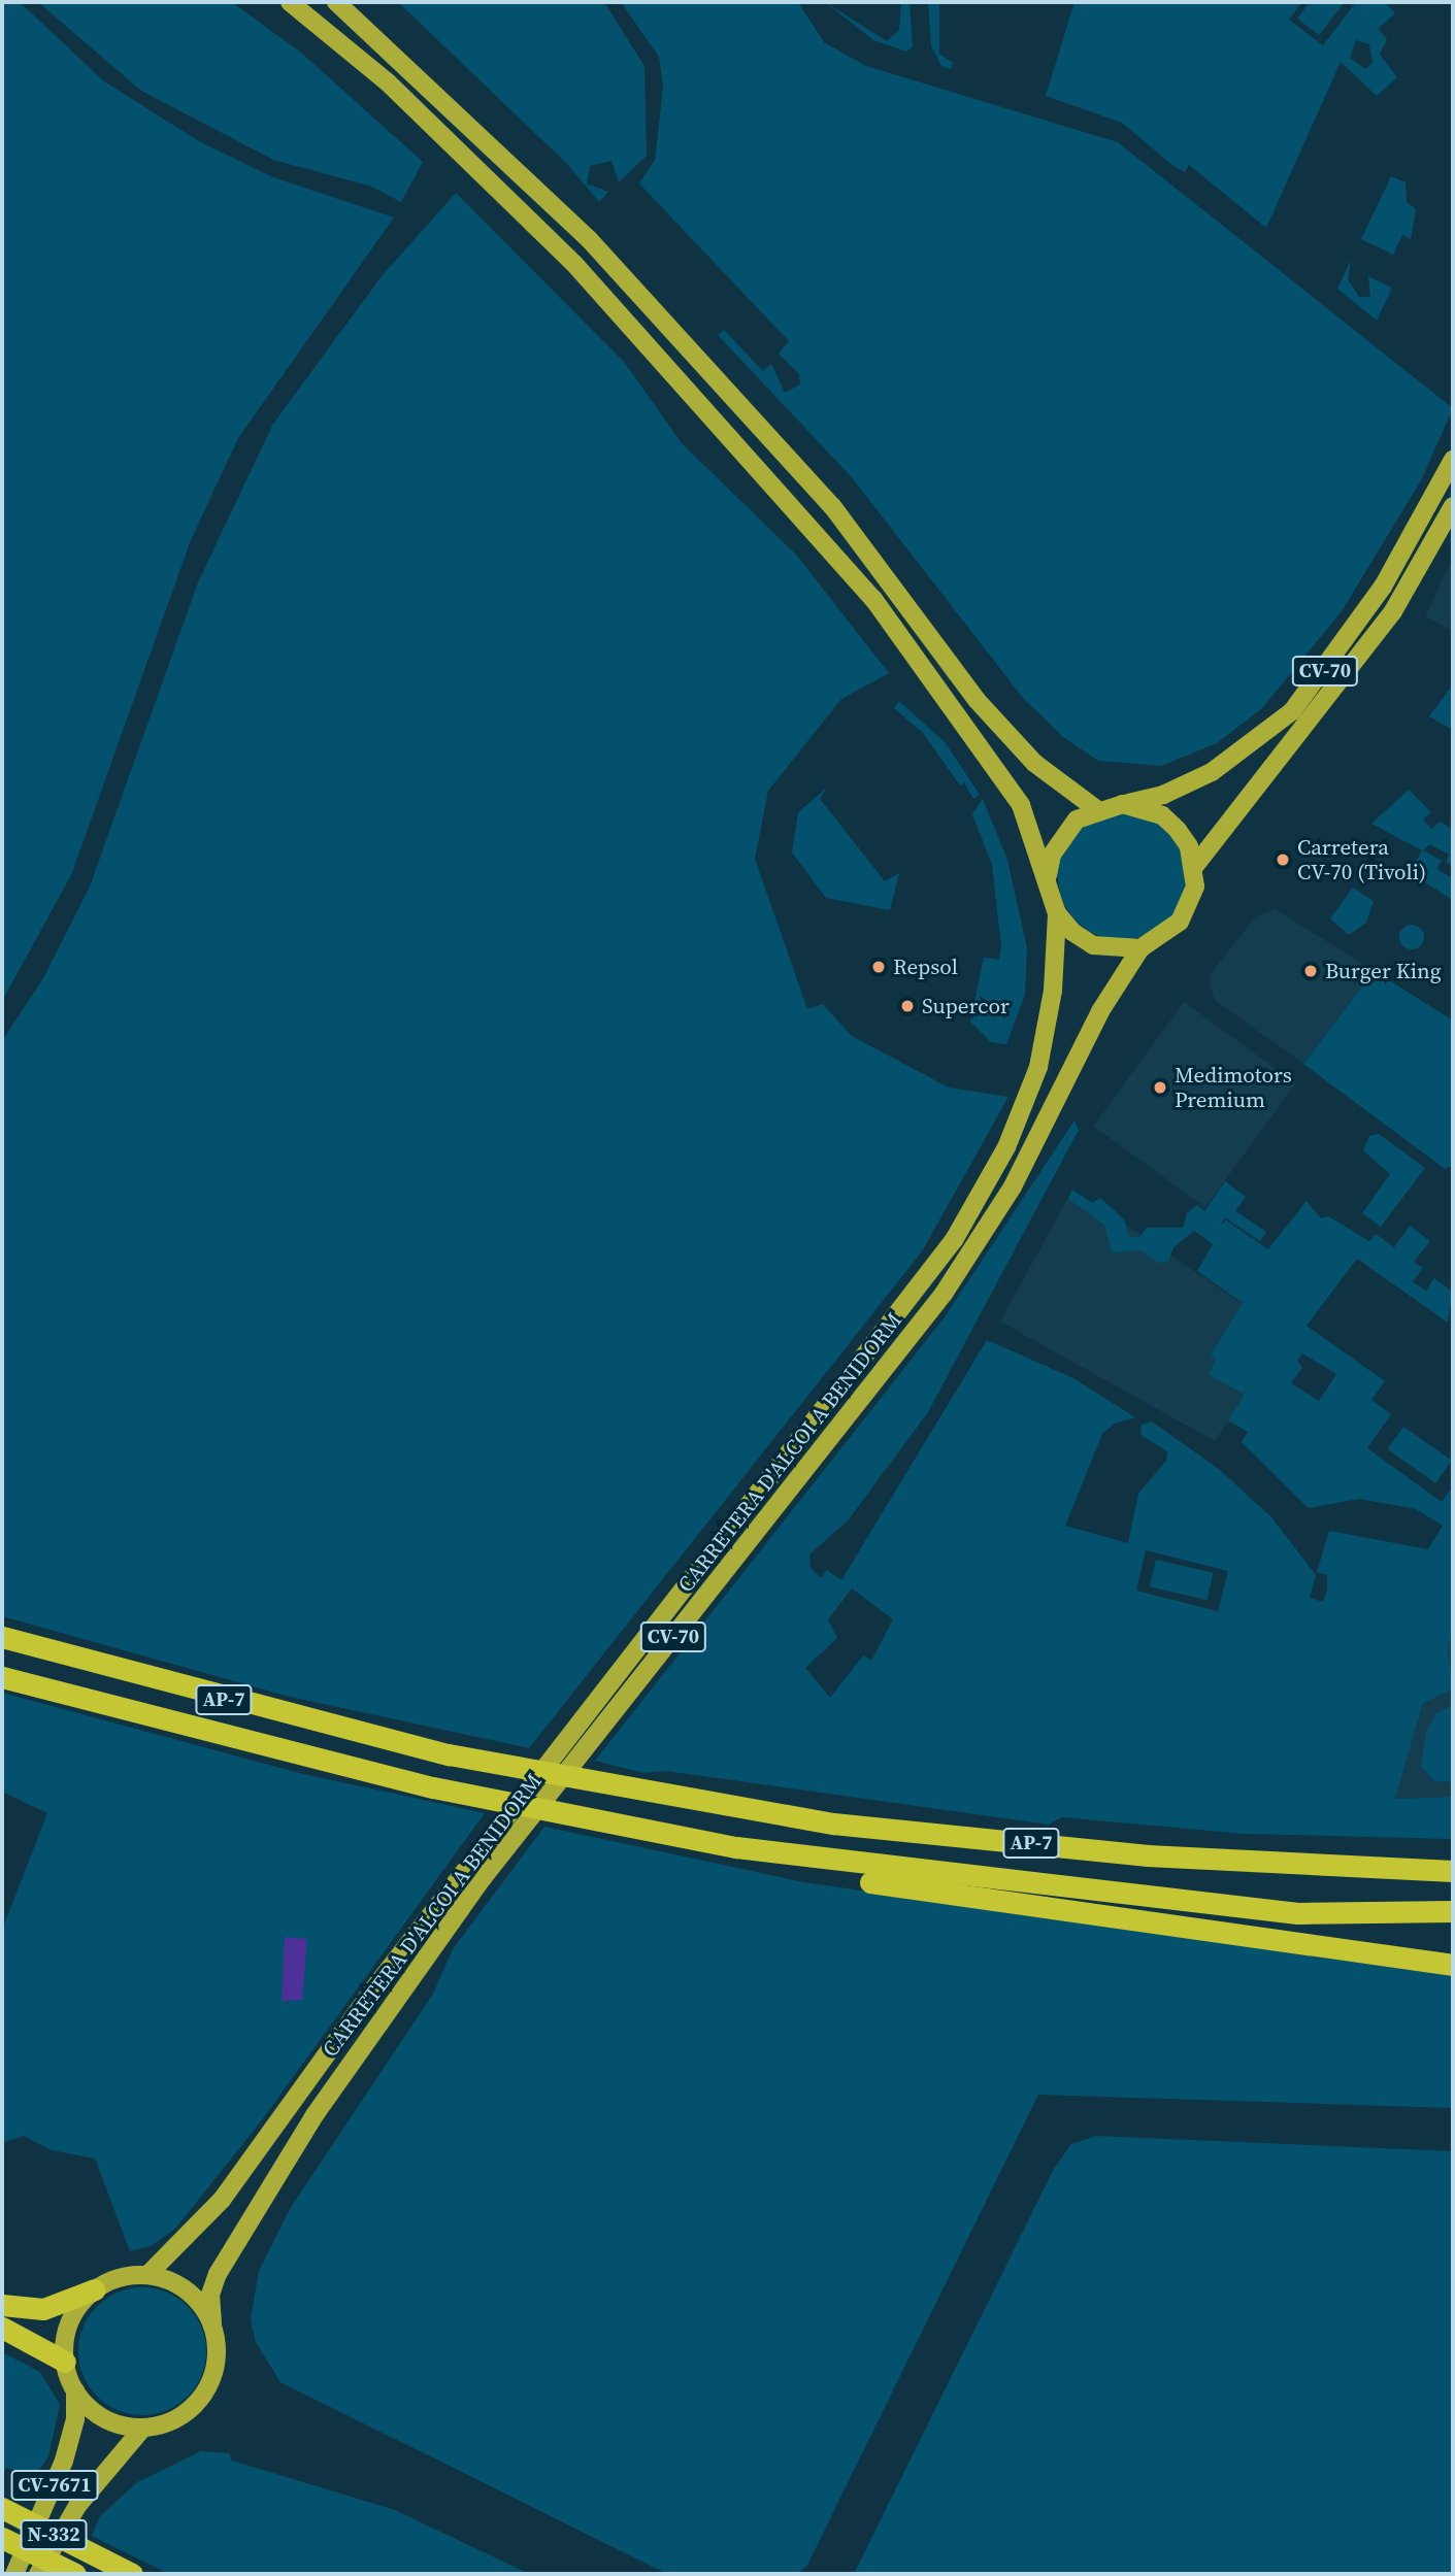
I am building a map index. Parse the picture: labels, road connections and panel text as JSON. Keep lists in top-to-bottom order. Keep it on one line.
{"streets":{"highway":["AP-7","N-332"],"main road":["CV-70","CARRETERA D'ALCOI A BENIDORM","CV-7671"]},"crossings":[["CV-70","CARRETERA D'ALCOI A BENIDORM"],["CV-70","CV-7671"],["CARRETERA D'ALCOI A BENIDORM","CV-7671"]],"places":["Carretera CV-70 (Tivoli)","Repsol","Burger King","Supercor","Medimotors Premium"]}
